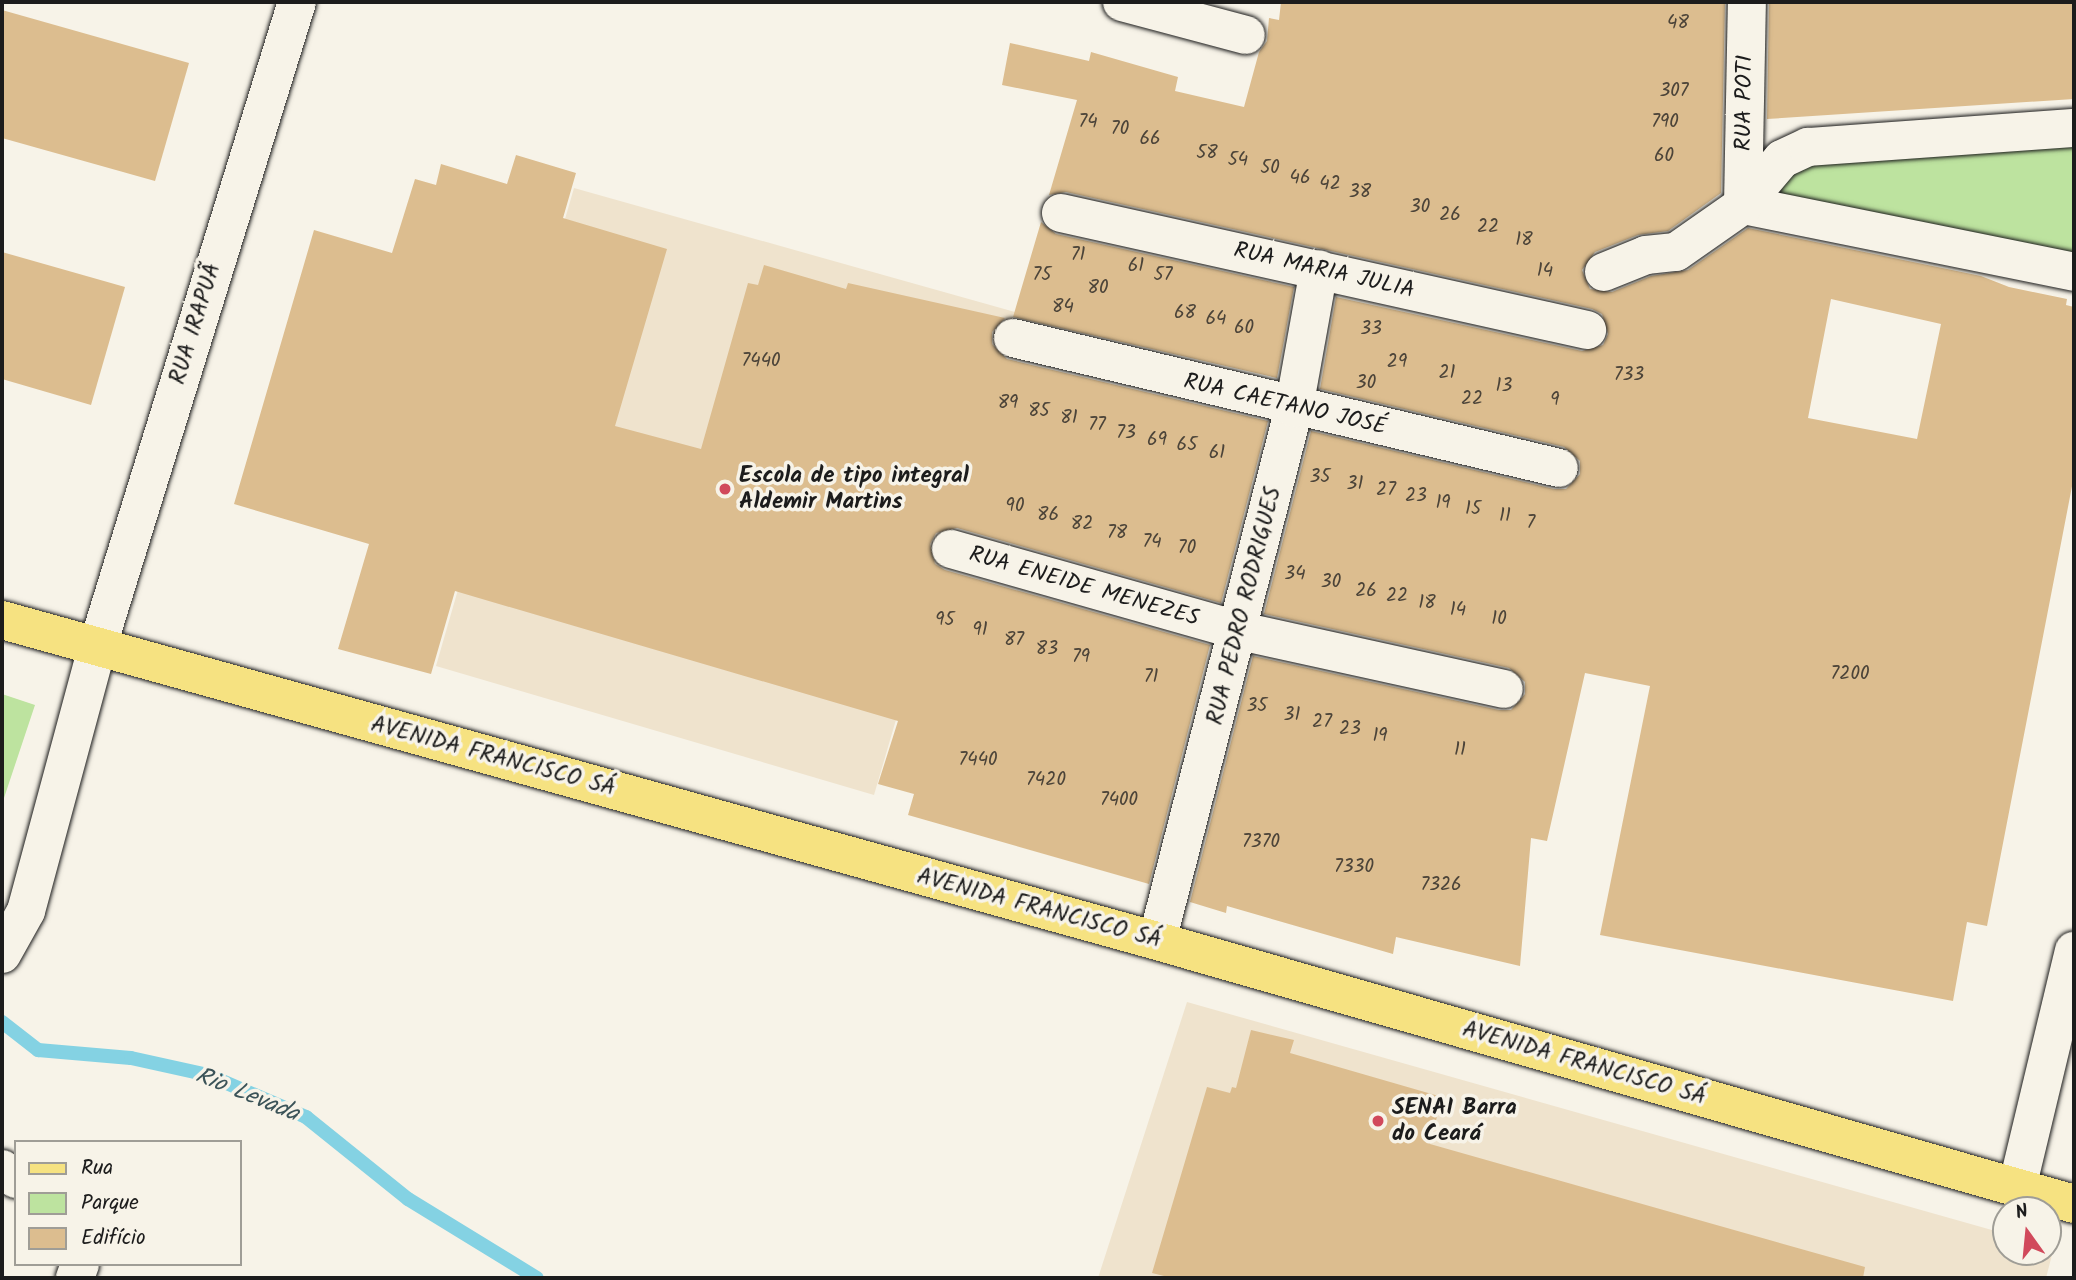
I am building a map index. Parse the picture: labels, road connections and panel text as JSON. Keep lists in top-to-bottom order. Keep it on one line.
{"streets":{"main road":["AVENIDA FRANCISCO SÁ"],"street":["RUA POTI","RUA MARIA JULIA","RUA IRAPUÃ","RUA CAETANO JOSÉ","RUA ENEIDE MENEZES","RUA PEDRO RODRIGUES"]},"crossings":[["RUA MARIA JULIA","RUA PEDRO RODRIGUES"],["RUA IRAPUÃ","AVENIDA FRANCISCO SÁ"],["RUA CAETANO JOSÉ","RUA PEDRO RODRIGUES"],["RUA ENEIDE MENEZES","RUA PEDRO RODRIGUES"],["RUA PEDRO RODRIGUES","AVENIDA FRANCISCO SÁ"]],"water":["Rio Levada"],"places":["Escola de tipo integral Aldemir Martins","SENAI Barra do Ceará"],"house_numbers":["48","307","74","790","70","66","58","60","54","50","46","42","38","30","26","22","18","71","61","14","75","57","80","84","68","64","60","33","7440","29","21","733","30","13","22","9","89","85","81","77","73","69","65","61","35","31","27","23","19","90","15","86","11","7","82","78","74","70","34","30","26","22","18","14","10","95","91","87","83","79","7200","71","35","31","27","23","19","11","7440","7420","7400","7370","7330","7326"],"legend":["Rua","Parque","Edifício"],"north":"top"}
